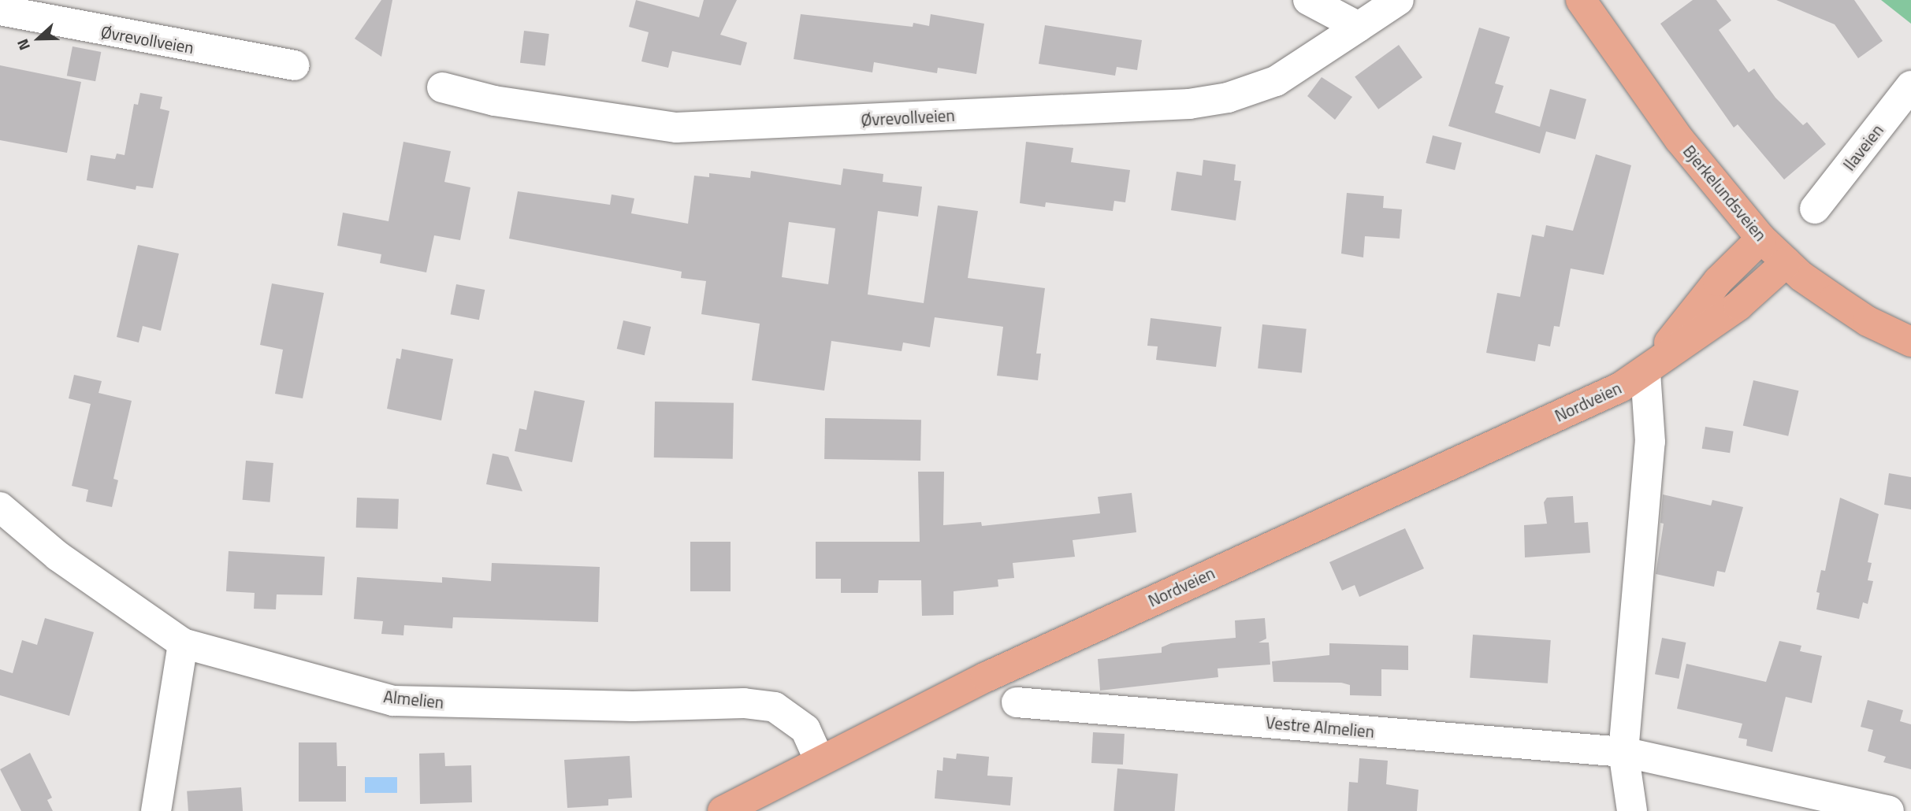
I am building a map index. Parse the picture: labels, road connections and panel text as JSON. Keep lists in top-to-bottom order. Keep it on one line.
{"streets":{"main road":["Bjerkelundsveien","Nordveien"],"street":["Øvrevollveien","Ilaveien","Almelien","Vestre Almelien"]},"crossings":[["Bjerkelundsveien","Nordveien"],["Nordveien","Almelien"]],"north":"left"}
